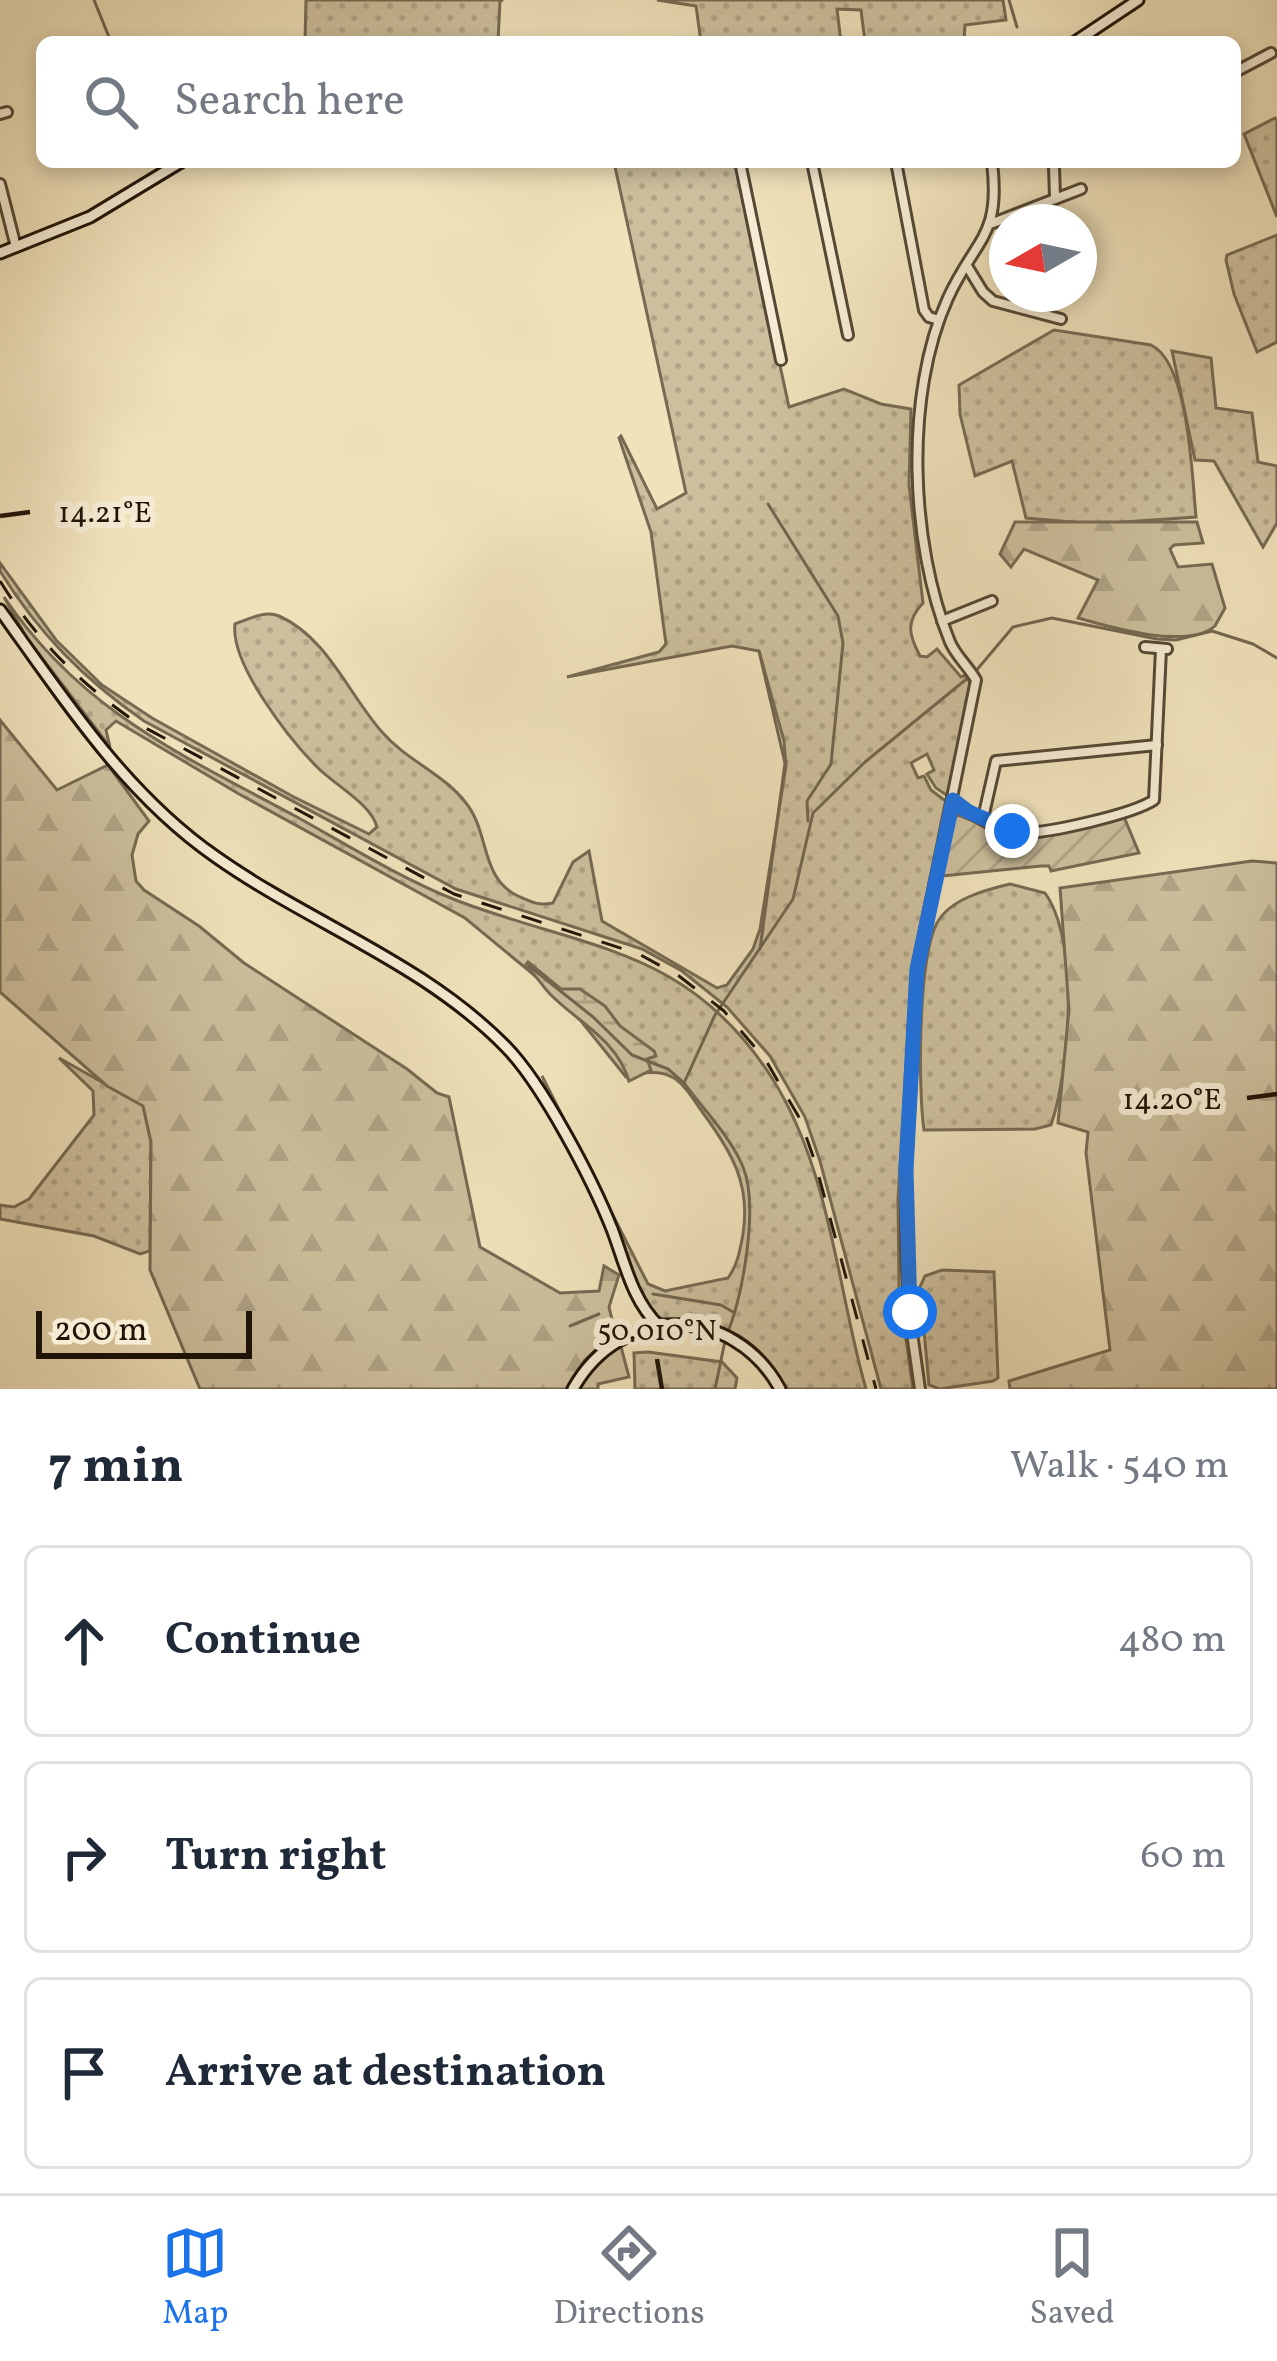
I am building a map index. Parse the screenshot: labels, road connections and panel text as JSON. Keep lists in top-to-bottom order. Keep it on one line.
{"scale_bar":"200 m","north":"left","page":{"search":"Search here","scale":"200 m","heading":["7 min","Walk · 540 m"],"list":[["Continue","480 m"],["Turn right","60 m"],"Arrive at destination"],"nav":["Map","Directions","Saved"]},"coordinates":["14.21°E","14.20°E","50.010°N"]}
